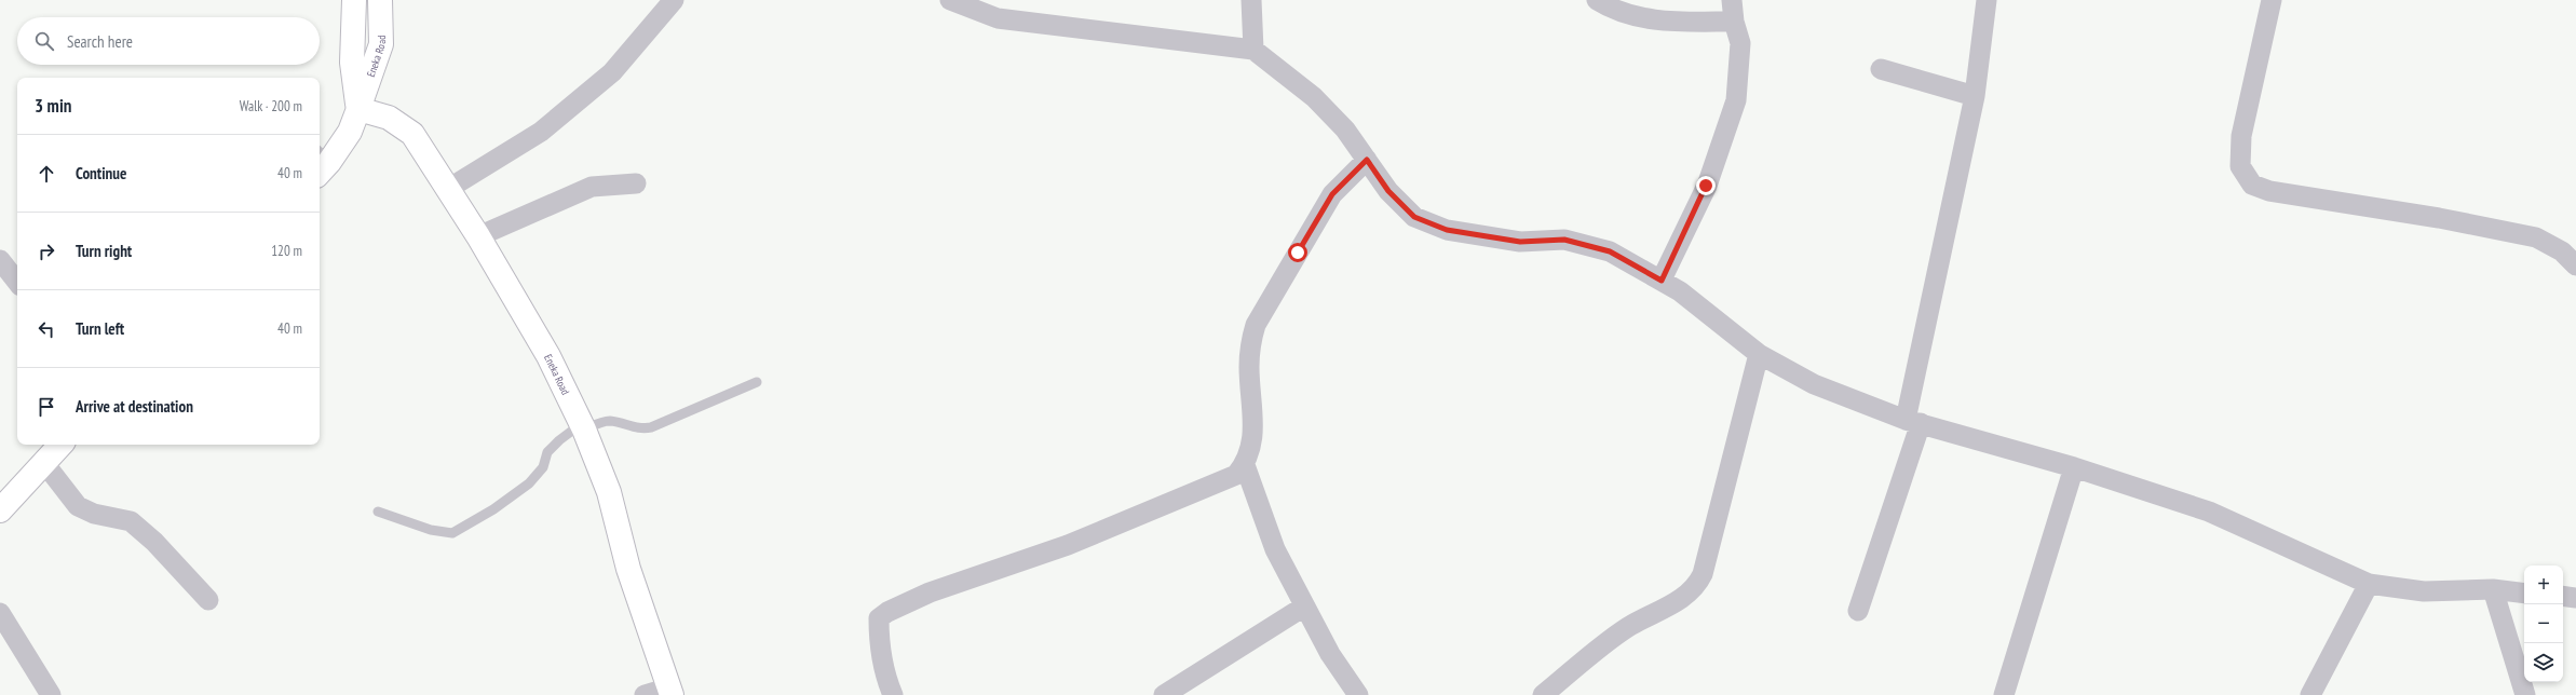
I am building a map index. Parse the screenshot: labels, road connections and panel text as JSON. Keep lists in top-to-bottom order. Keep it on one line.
{"streets":{"main road":["Eneka Road"]},"page":{"search":"Search here","heading":["3 min","Walk · 200 m"],"list":[["Continue","40 m"],["Turn right","120 m"],["Turn left","40 m"],"Arrive at destination"],"map_buttons":["+","−"]}}
